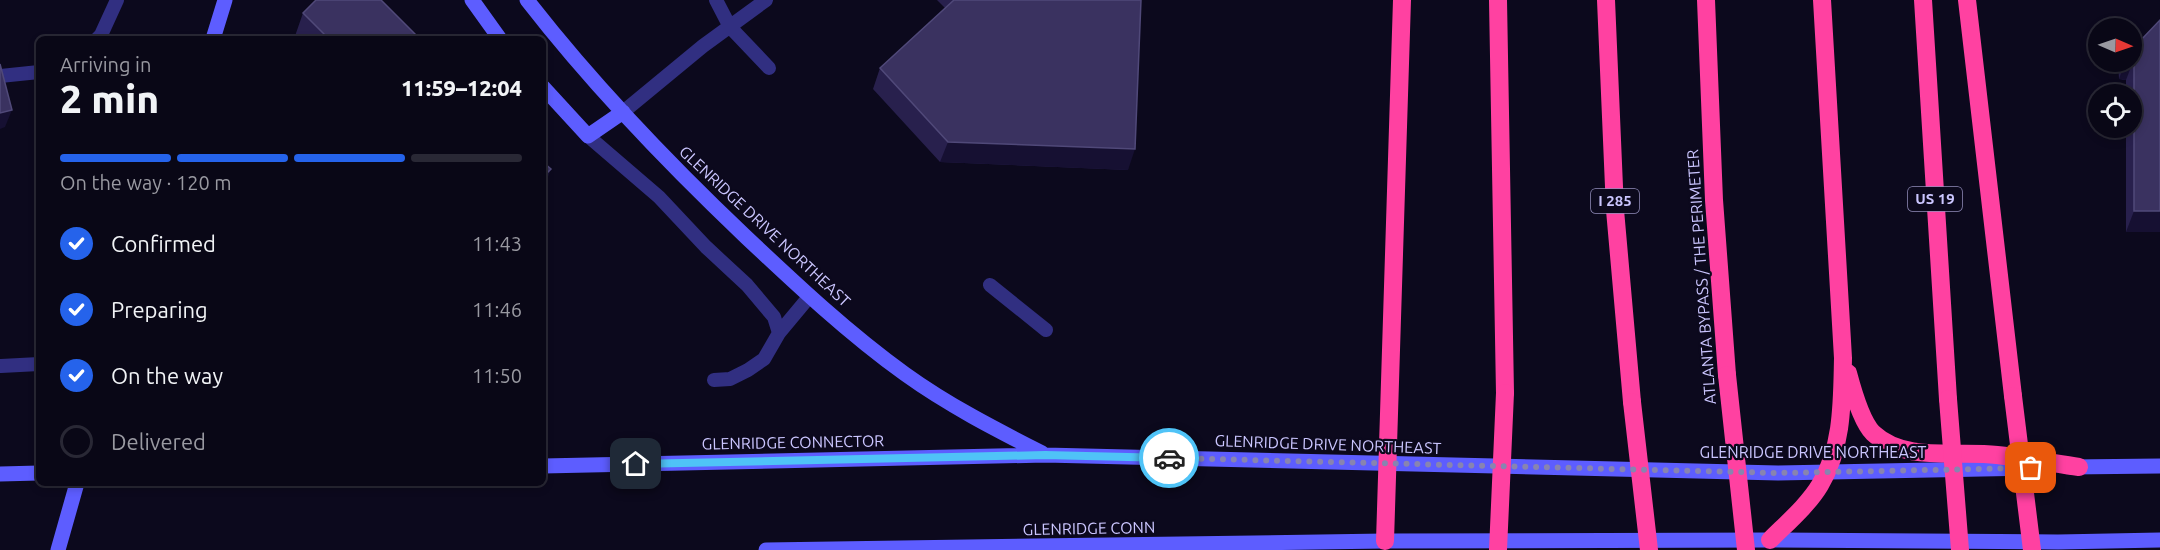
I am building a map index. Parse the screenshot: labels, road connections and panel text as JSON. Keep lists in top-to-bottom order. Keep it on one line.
{"streets":{"highway":["US 19","I 285","ATLANTA BYPASS / THE PERIMETER"],"main road":["GLENRIDGE DRIVE NORTHEAST","GLENRIDGE CONNECTOR","GLENRIDGE CONN"]},"crossings":[["GLENRIDGE DRIVE NORTHEAST","GLENRIDGE CONNECTOR"]],"north":"right","page":{"heading":["2 min","Arriving in","11:59–12:04"],"bar":"On the way · 120 m","list":[["Confirmed","11:43"],["Preparing","11:46"],["On the way","11:50"],"Delivered"]}}
